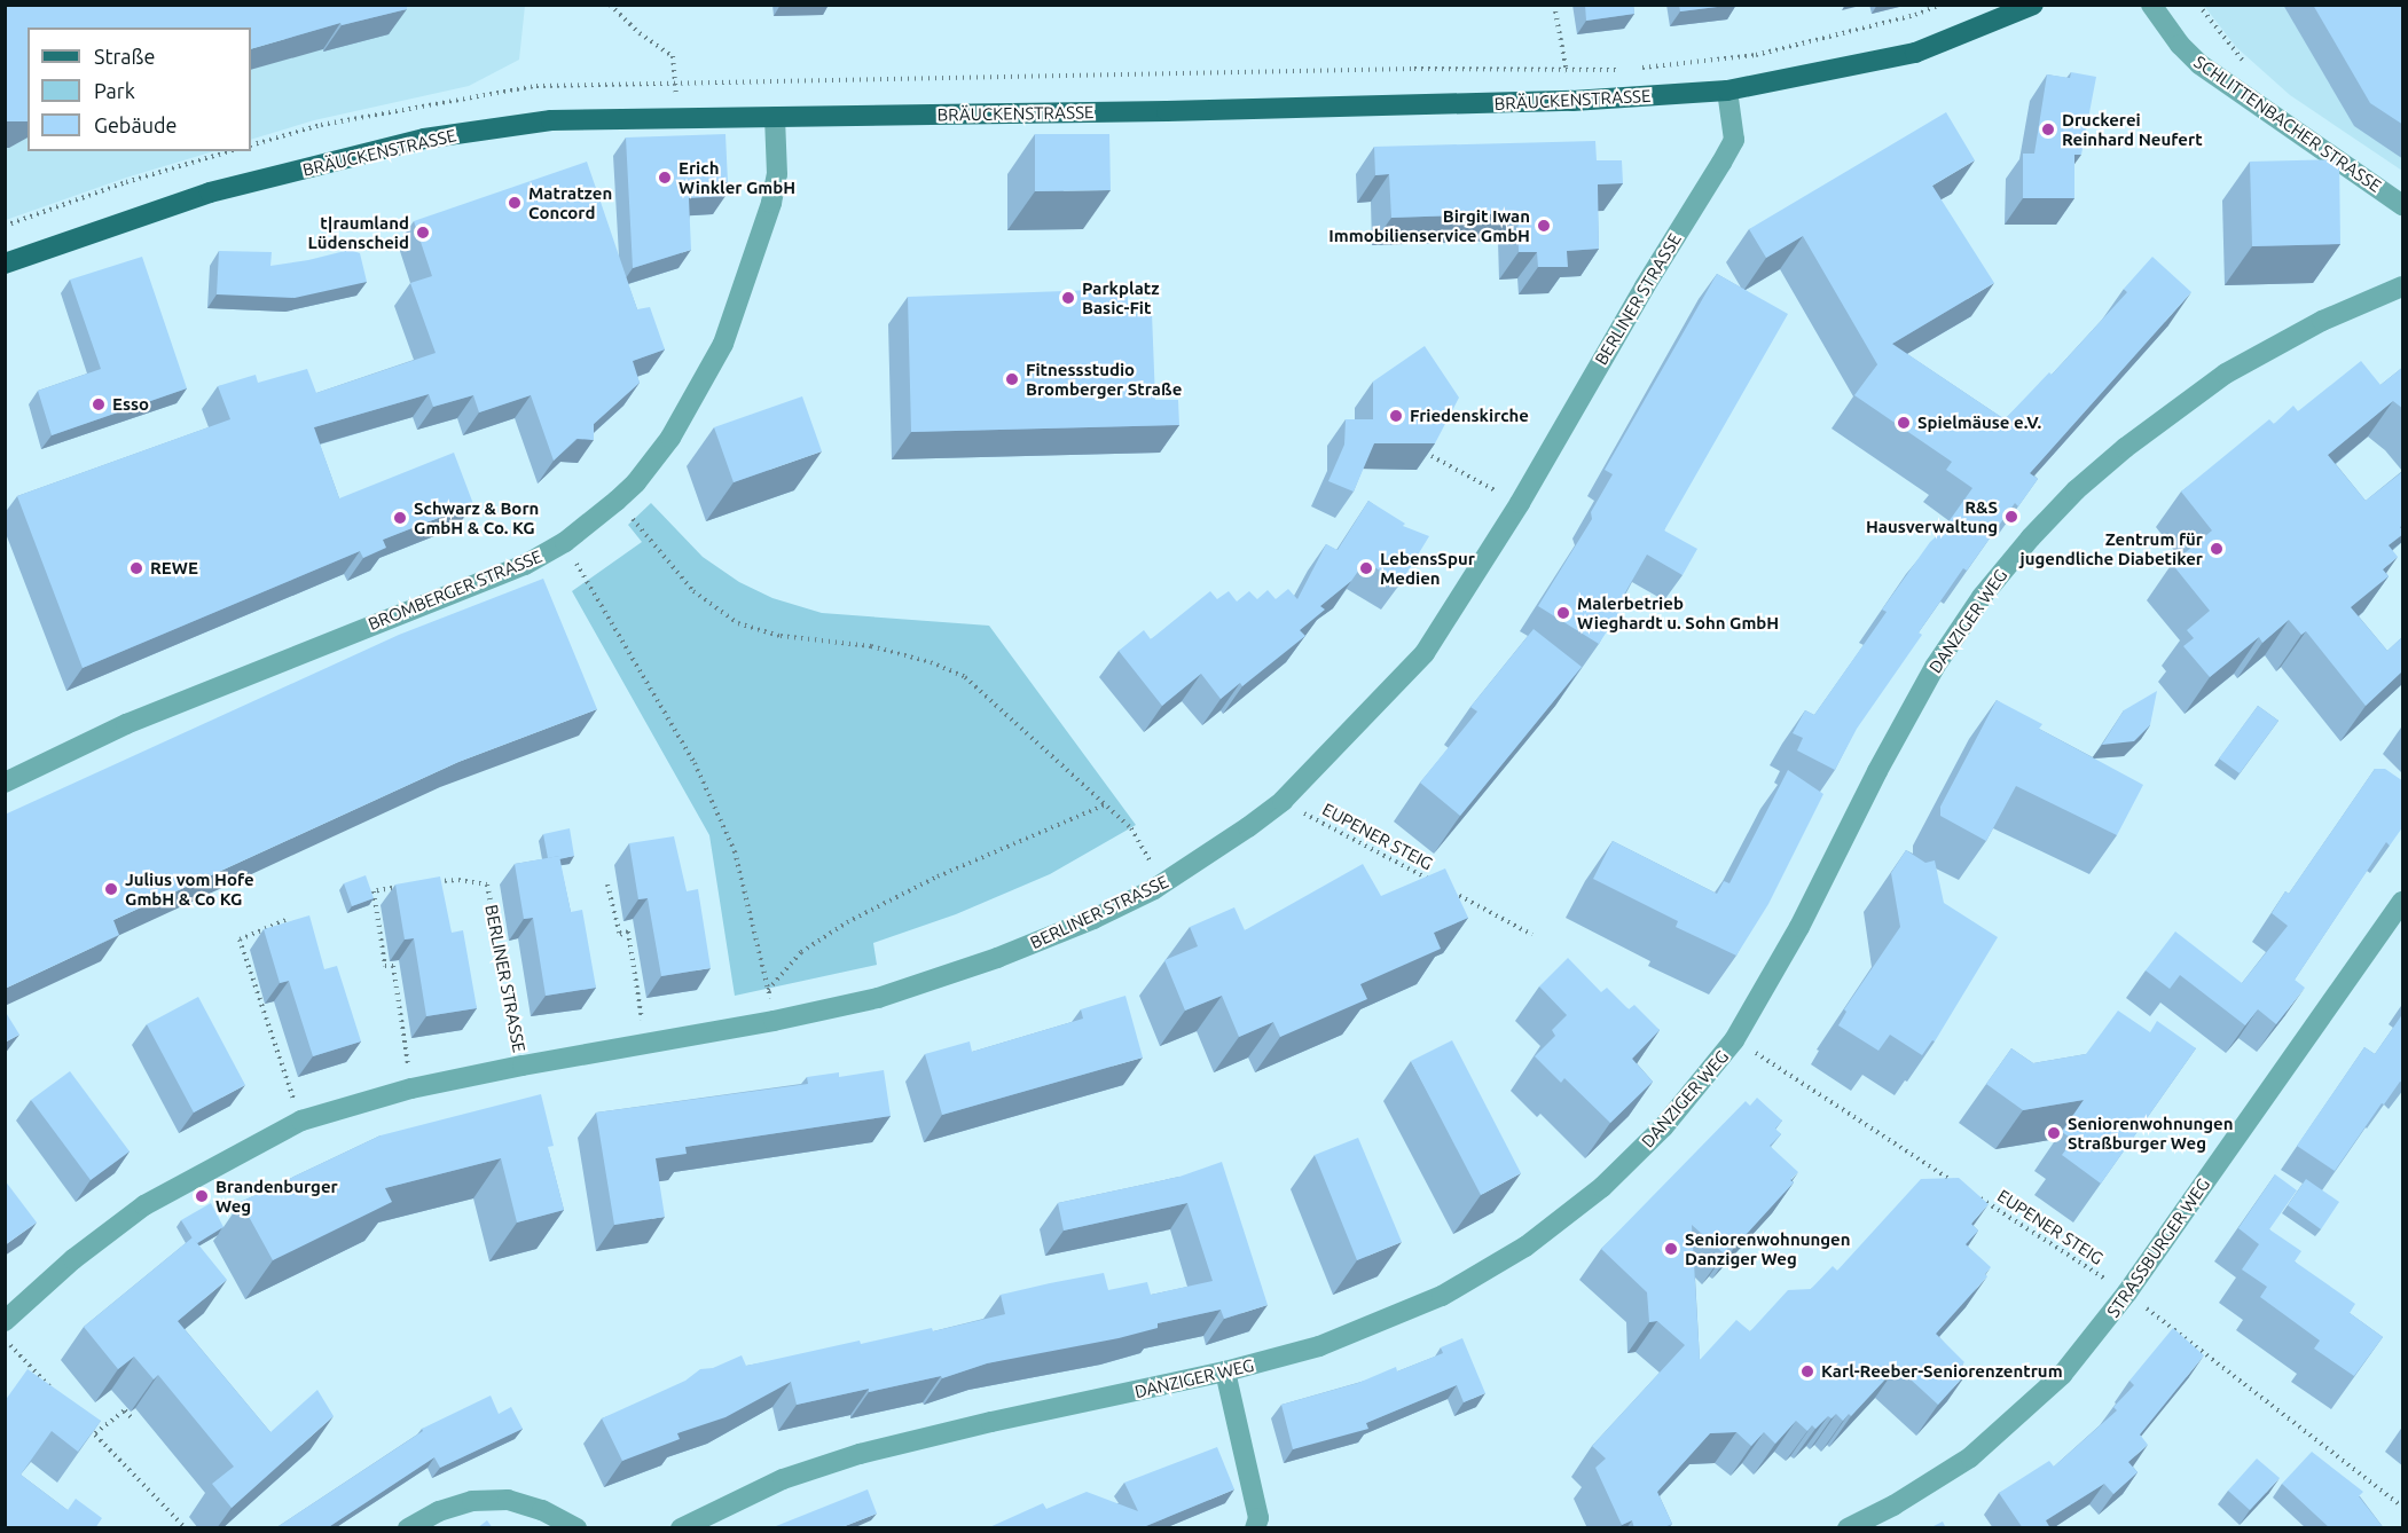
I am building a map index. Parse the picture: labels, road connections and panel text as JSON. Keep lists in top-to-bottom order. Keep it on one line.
{"streets":{"main road":["BRÄUCKENSTRASSE"],"street":["SCHLITTENBACHER STRASSE","BERLINER STRASSE","BROMBERGER STRASSE","DANZIGER WEG","STRASSBURGER WEG"],"path":["EUPENER STEIG"]},"crossings":[["BRÄUCKENSTRASSE","BERLINER STRASSE"],["BRÄUCKENSTRASSE","BROMBERGER STRASSE"],["BERLINER STRASSE","EUPENER STEIG"],["EUPENER STEIG","STRASSBURGER WEG"]],"places":["Druckerei Reinhard Neufert","Erich Winkler GmbH","Matratzen Concord","Birgit Iwan Immobilienservice GmbH","t|raumland Lüdenscheid","Parkplatz Basic-Fit","Fitnessstudio Bromberger Straße","Esso","Friedenskirche","Spielmäuse e.V.","R&S Hausverwaltung","Schwarz & Born GmbH & Co. KG","Zentrum für jugendliche Diabetiker","REWE","LebensSpur Medien","Malerbetrieb Wieghardt u. Sohn GmbH","Julius vom Hofe GmbH & Co KG","Seniorenwohnungen Straßburger Weg","Brandenburger Weg","Seniorenwohnungen Danziger Weg","Karl-Reeber-Seniorenzentrum"],"legend":["Straße","Park","Gebäude"]}
